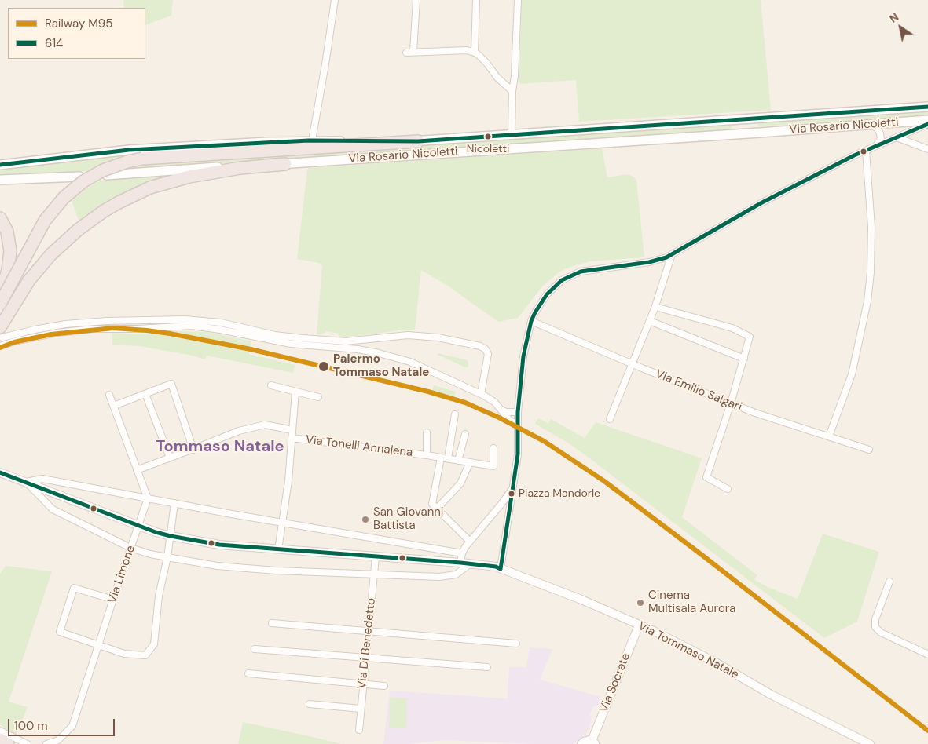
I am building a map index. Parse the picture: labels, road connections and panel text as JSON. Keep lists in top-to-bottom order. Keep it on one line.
{"streets":{"main road":["Via Rosario Nicoletti"],"street":["Via Emilio Salgari","Via Tonelli Annalena","Via Limone","Via Di Benedetto","Via Tommaso Natale","Via Socrate"]},"crossings":[["Via Limone","Via Tommaso Natale"],["Via Di Benedetto","Via Tommaso Natale"],["Via Tommaso Natale","Via Socrate"]],"districts":["Tommaso Natale"],"places":["Nicoletti","Palermo Tommaso Natale","Piazza Mandorle","San Giovanni Battista","Cinema Multisala Aurora"],"lines":["transit line 614","rail line M95"],"legend":["Railway M95","614"],"scale_bar":"100 m","north":"top left"}
